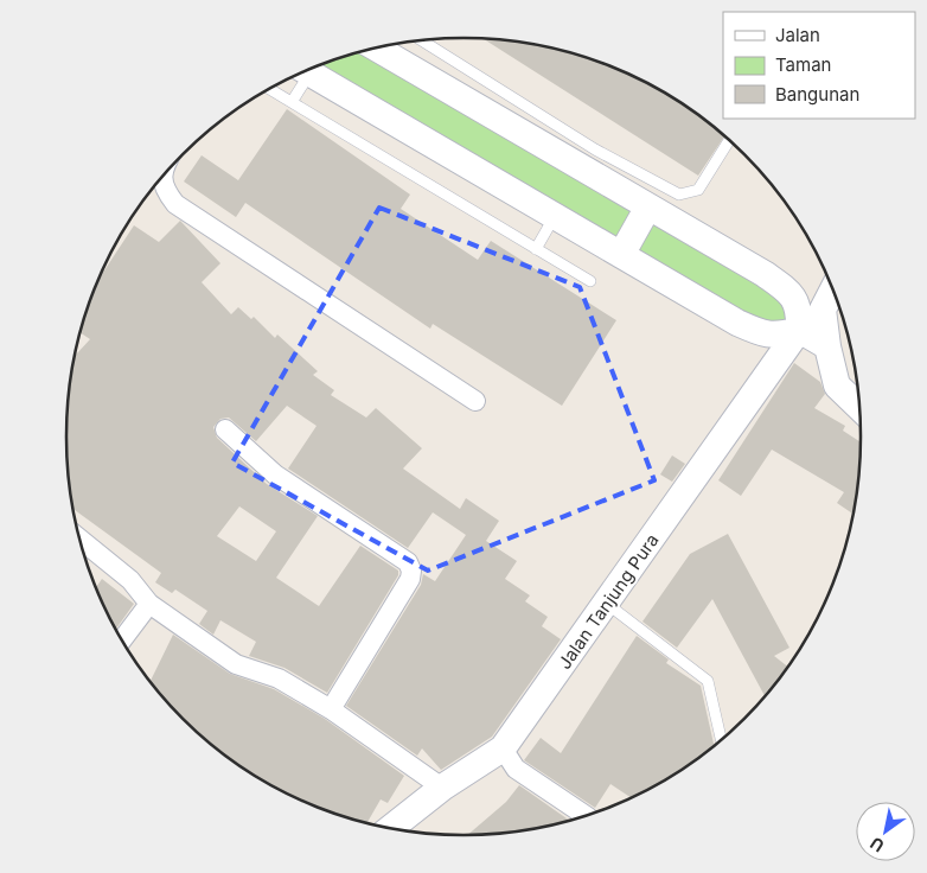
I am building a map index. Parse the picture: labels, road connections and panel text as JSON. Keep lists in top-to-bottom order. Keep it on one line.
{"streets":{"street":["Jalan Tanjung Pura"]},"legend":["Jalan","Taman","Bangunan"],"north":"bottom left"}
